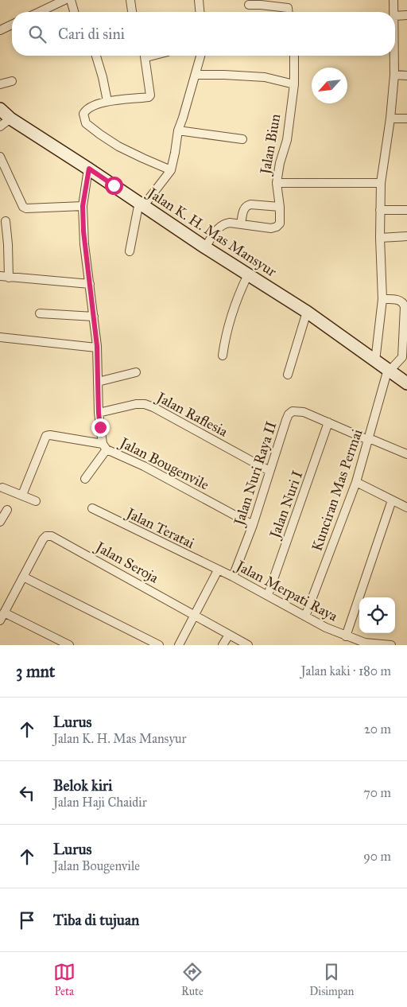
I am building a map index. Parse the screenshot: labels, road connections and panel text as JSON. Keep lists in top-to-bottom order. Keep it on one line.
{"streets":{"street":["Jalan Biun","Jalan K. H. Mas Mansyur","Jalan Raflesia","Jalan Bougenvile","Jalan Nuri Raya II","Kunciran Mas Permai","Jalan Nuri I","Jalan Teratai","Jalan Seroja","Jalan Merpati Raya"]},"crossings":[["Jalan Biun","Jalan K. H. Mas Mansyur"],["Jalan K. H. Mas Mansyur","Jalan Bougenvile"],["Jalan K. H. Mas Mansyur","Kunciran Mas Permai"],["Jalan Raflesia","Jalan Bougenvile"],["Jalan Raflesia","Jalan Nuri Raya II"],["Jalan Bougenvile","Jalan Nuri Raya II"],["Jalan Nuri Raya II","Kunciran Mas Permai"],["Jalan Nuri Raya II","Jalan Nuri I"],["Jalan Nuri Raya II","Jalan Merpati Raya"],["Kunciran Mas Permai","Jalan Merpati Raya"],["Jalan Nuri I","Jalan Merpati Raya"],["Jalan Teratai","Jalan Merpati Raya"]],"north":"bottom left","page":{"search":"Cari di sini","heading":["3 mnt","Jalan kaki · 180 m"],"list":[["Lurus","Jalan K. H. Mas Mansyur","20 m"],["Belok kiri","Jalan Haji Chaidir","70 m"],["Lurus","Jalan Bougenvile","90 m"],"Tiba di tujuan"],"nav":["Peta","Rute","Disimpan"]}}
